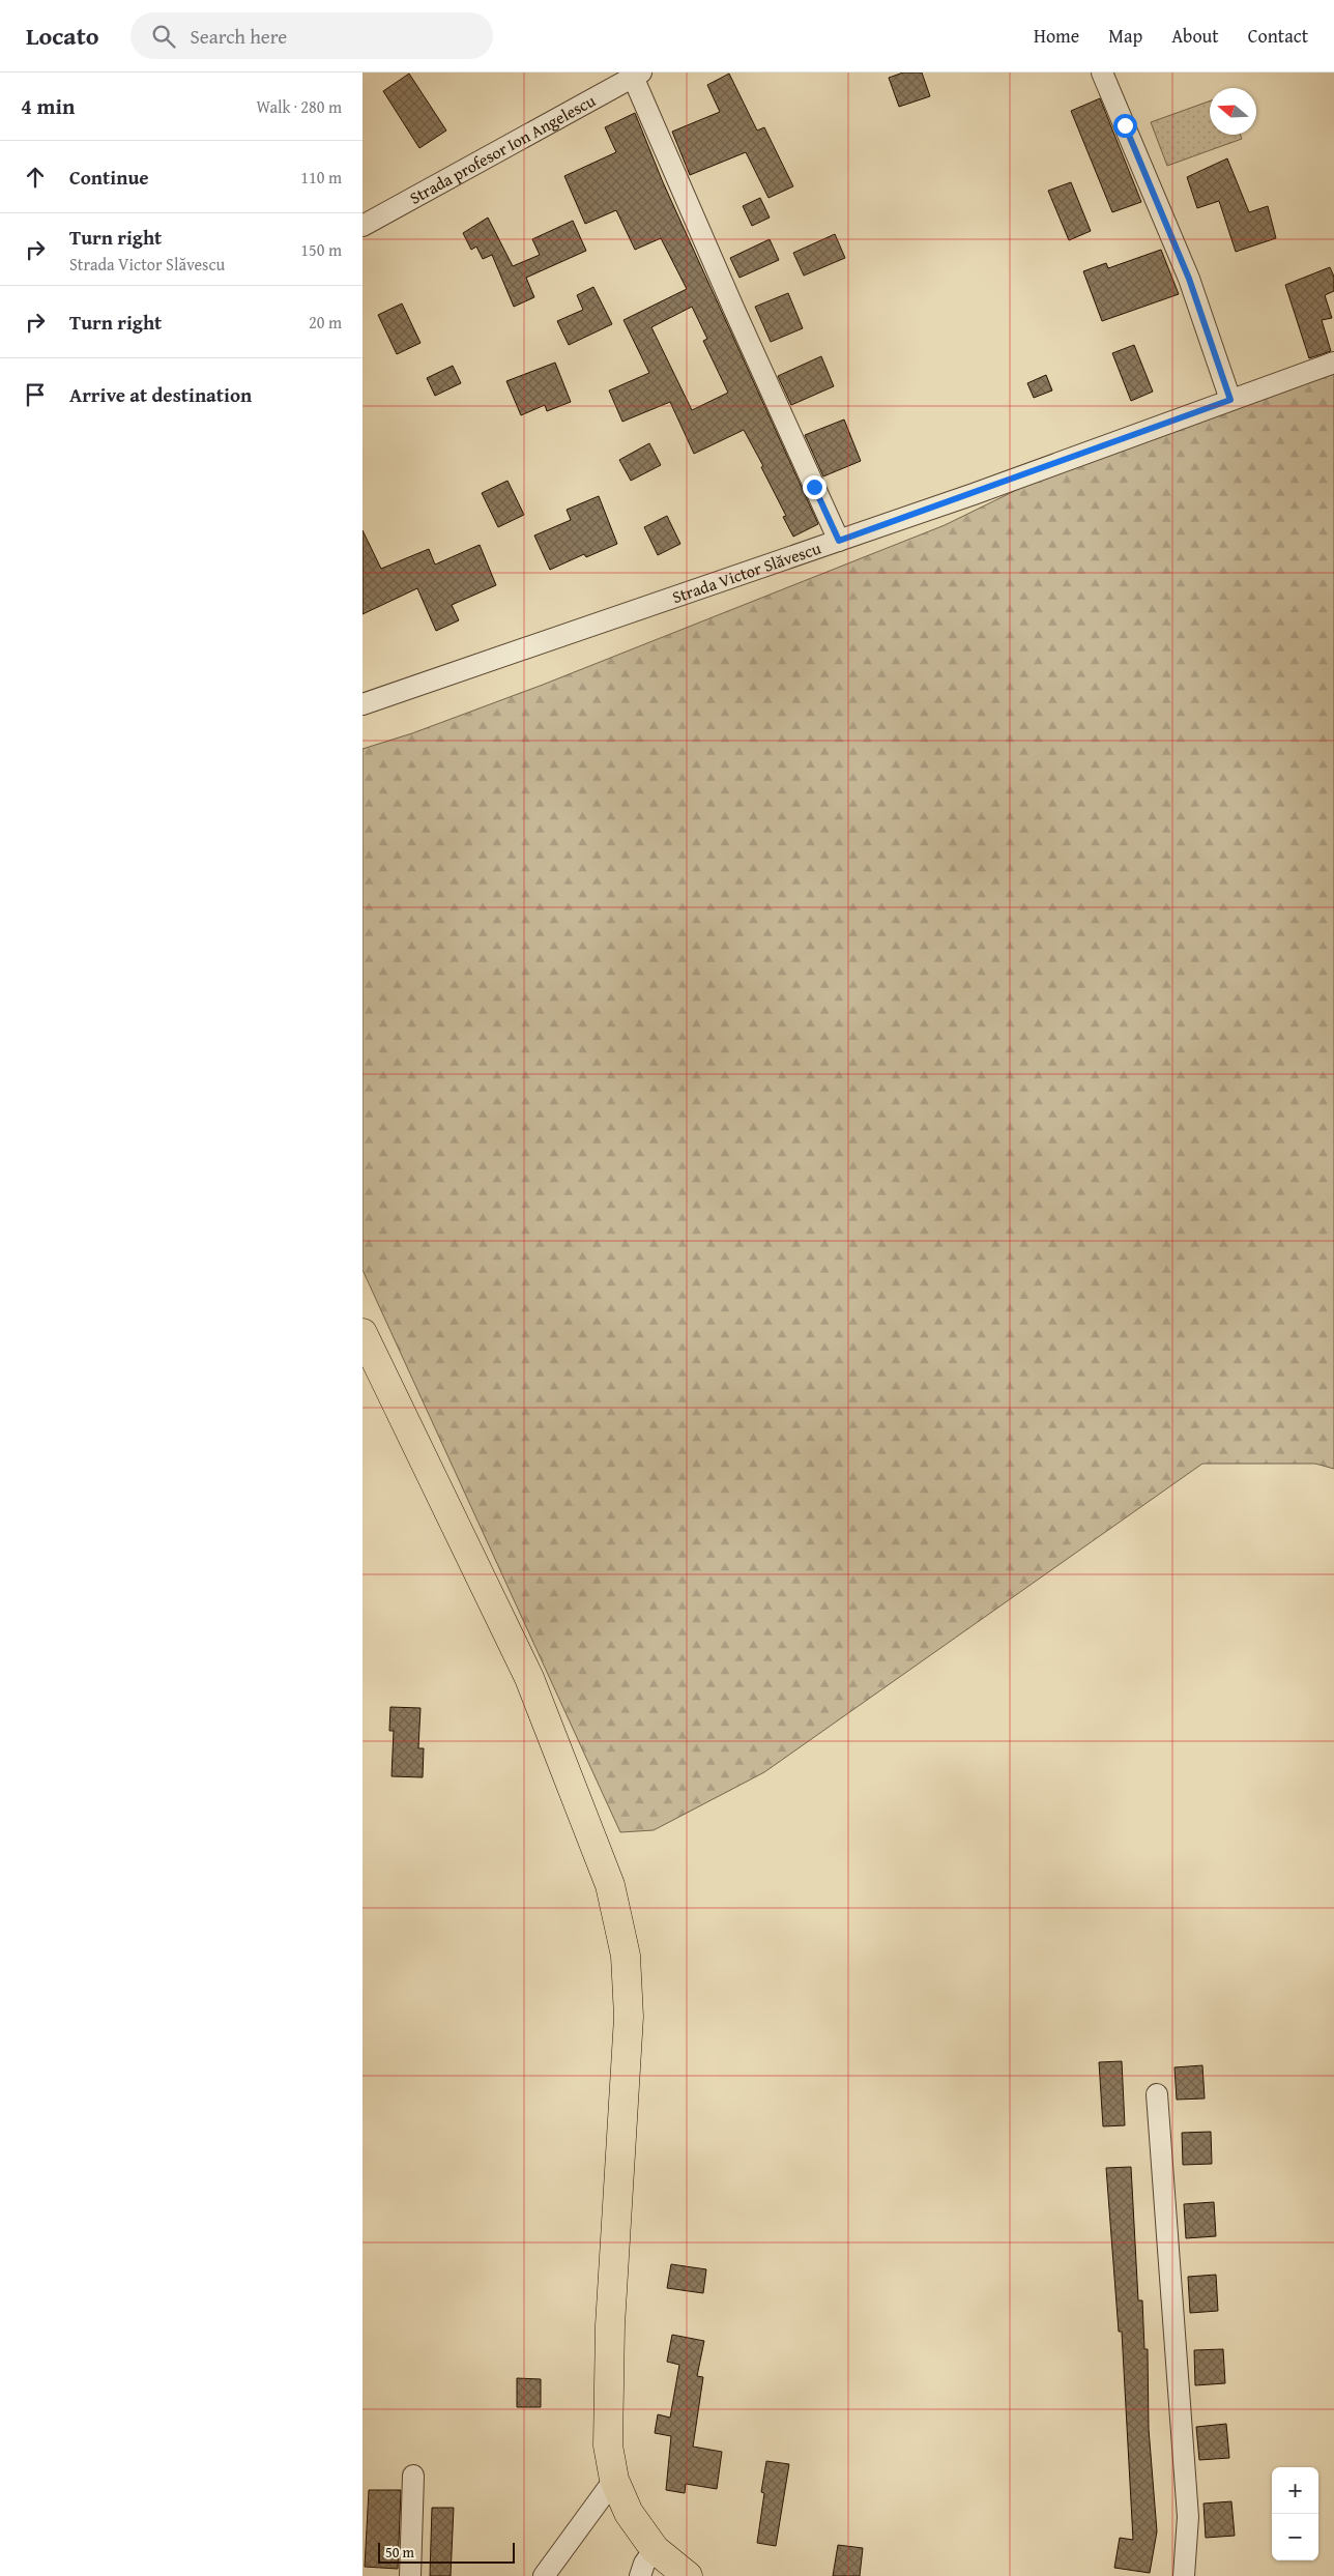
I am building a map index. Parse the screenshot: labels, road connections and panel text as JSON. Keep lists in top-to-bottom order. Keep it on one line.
{"streets":{"street":["Strada profesor Ion Angelescu","Strada Victor Slăvescu"]},"scale_bar":"50 m","north":"left","page":{"header":"Locato","search":"Search here","nav":["Home","Map","About","Contact"],"heading":["4 min","Walk · 280 m"],"list":[["Continue","110 m"],["Turn right","Strada Victor Slăvescu","150 m"],["Turn right","20 m"],"Arrive at destination"],"map_buttons":["+","−"],"scale":"50 m"}}
